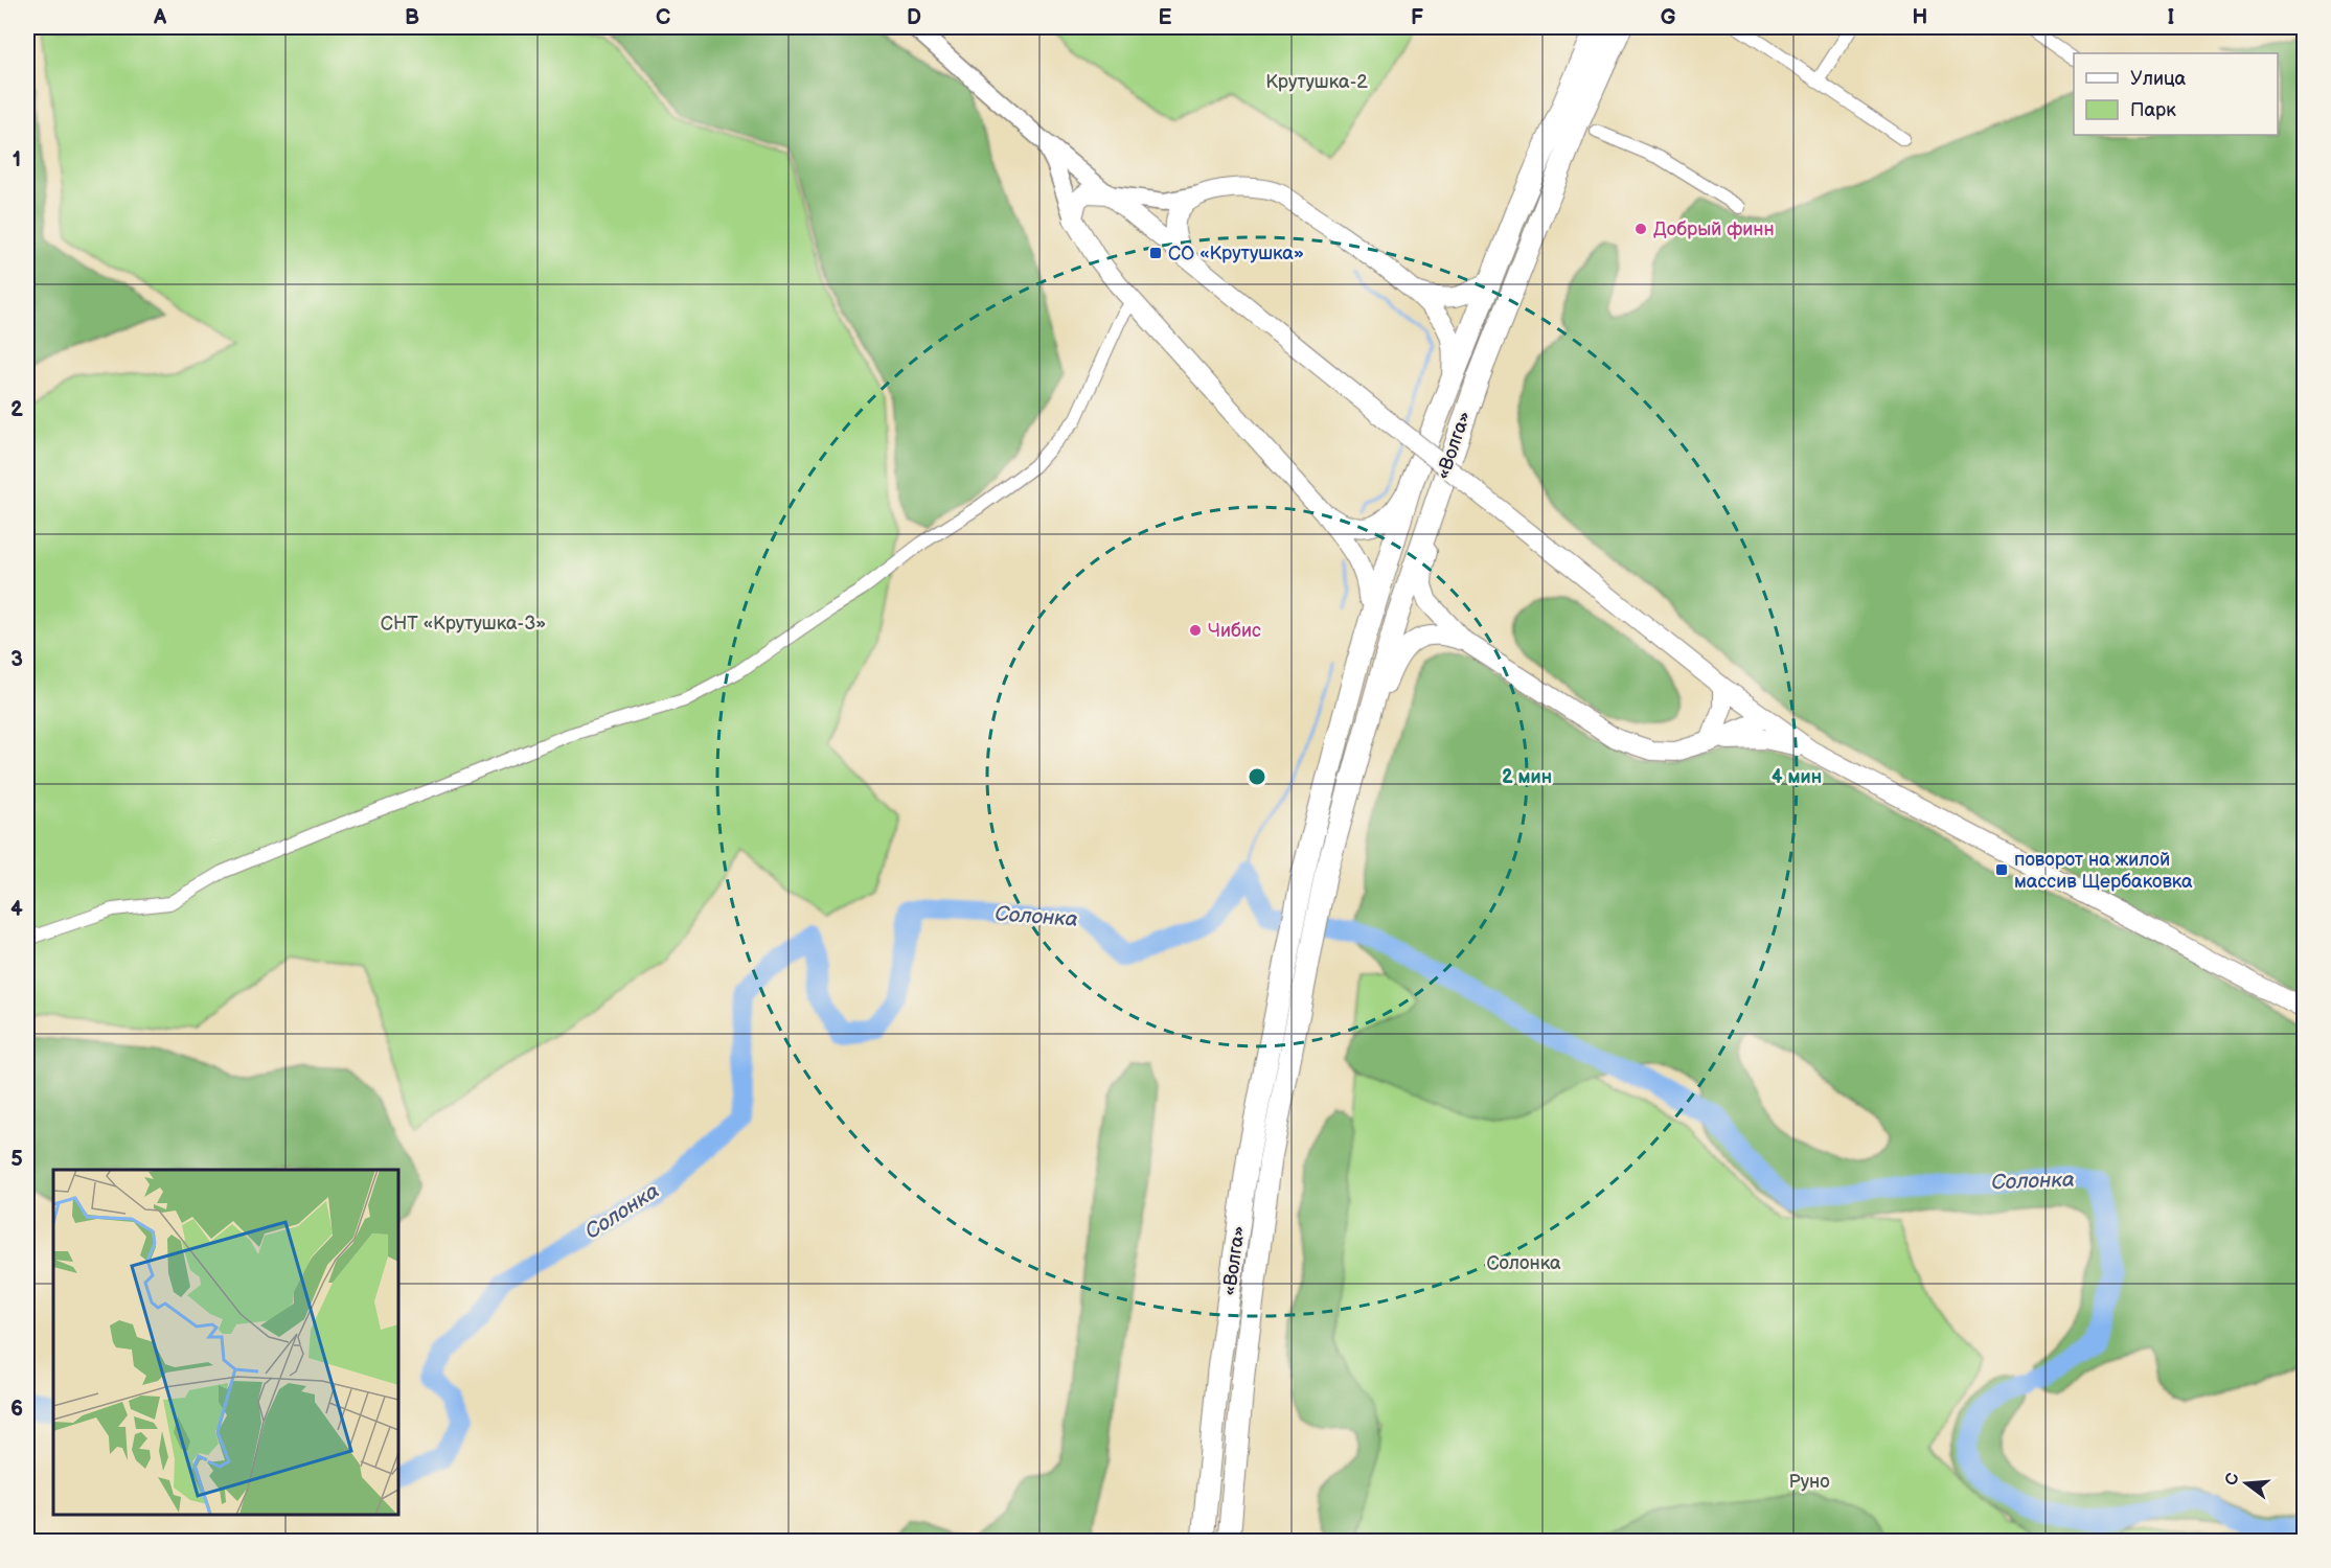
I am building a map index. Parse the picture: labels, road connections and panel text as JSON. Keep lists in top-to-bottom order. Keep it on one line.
{"streets":{"highway":["«Волга»"]},"water":["Солонка"],"parks":["Крутушка-2","СНТ «Крутушка-3»","Солонка","Руно"],"places":{"other":["Добрый финн","Чибис"],"transit":["СО «Крутушка»","поворот на жилой массив Щербаковка"]},"legend":["Улица","Парк"],"north":"left","grid":{"columns":["A","B","C","D","E","F","G","H","I"],"rows":["1","2","3","4","5","6"]},"rings":["2 мин","4 мин"]}
